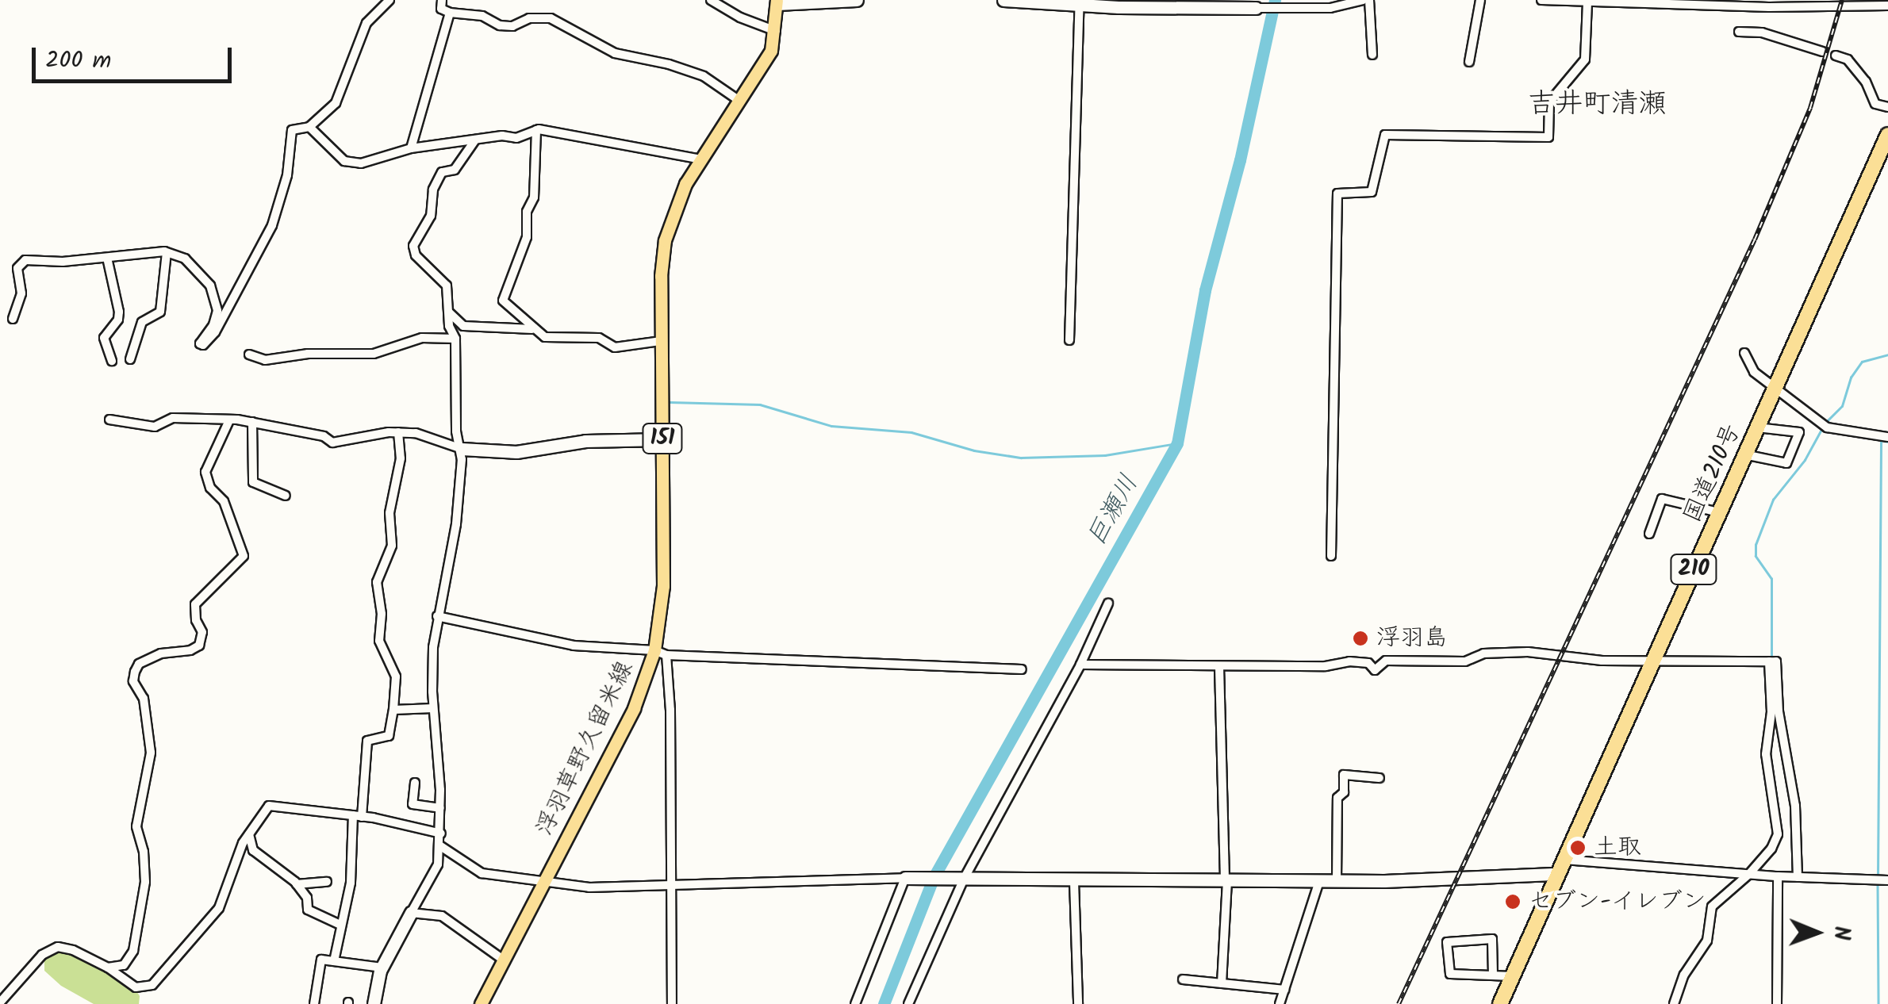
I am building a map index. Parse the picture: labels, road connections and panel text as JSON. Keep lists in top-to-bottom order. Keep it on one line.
{"streets":{"highway":["国道210号","210"],"main road":["151","浮羽草野久留米線"]},"districts":["吉井町清瀬"],"water":["巨瀬川"],"places":["浮羽島","土取","セブン-イレブン"],"scale_bar":"200 m","north":"right"}
